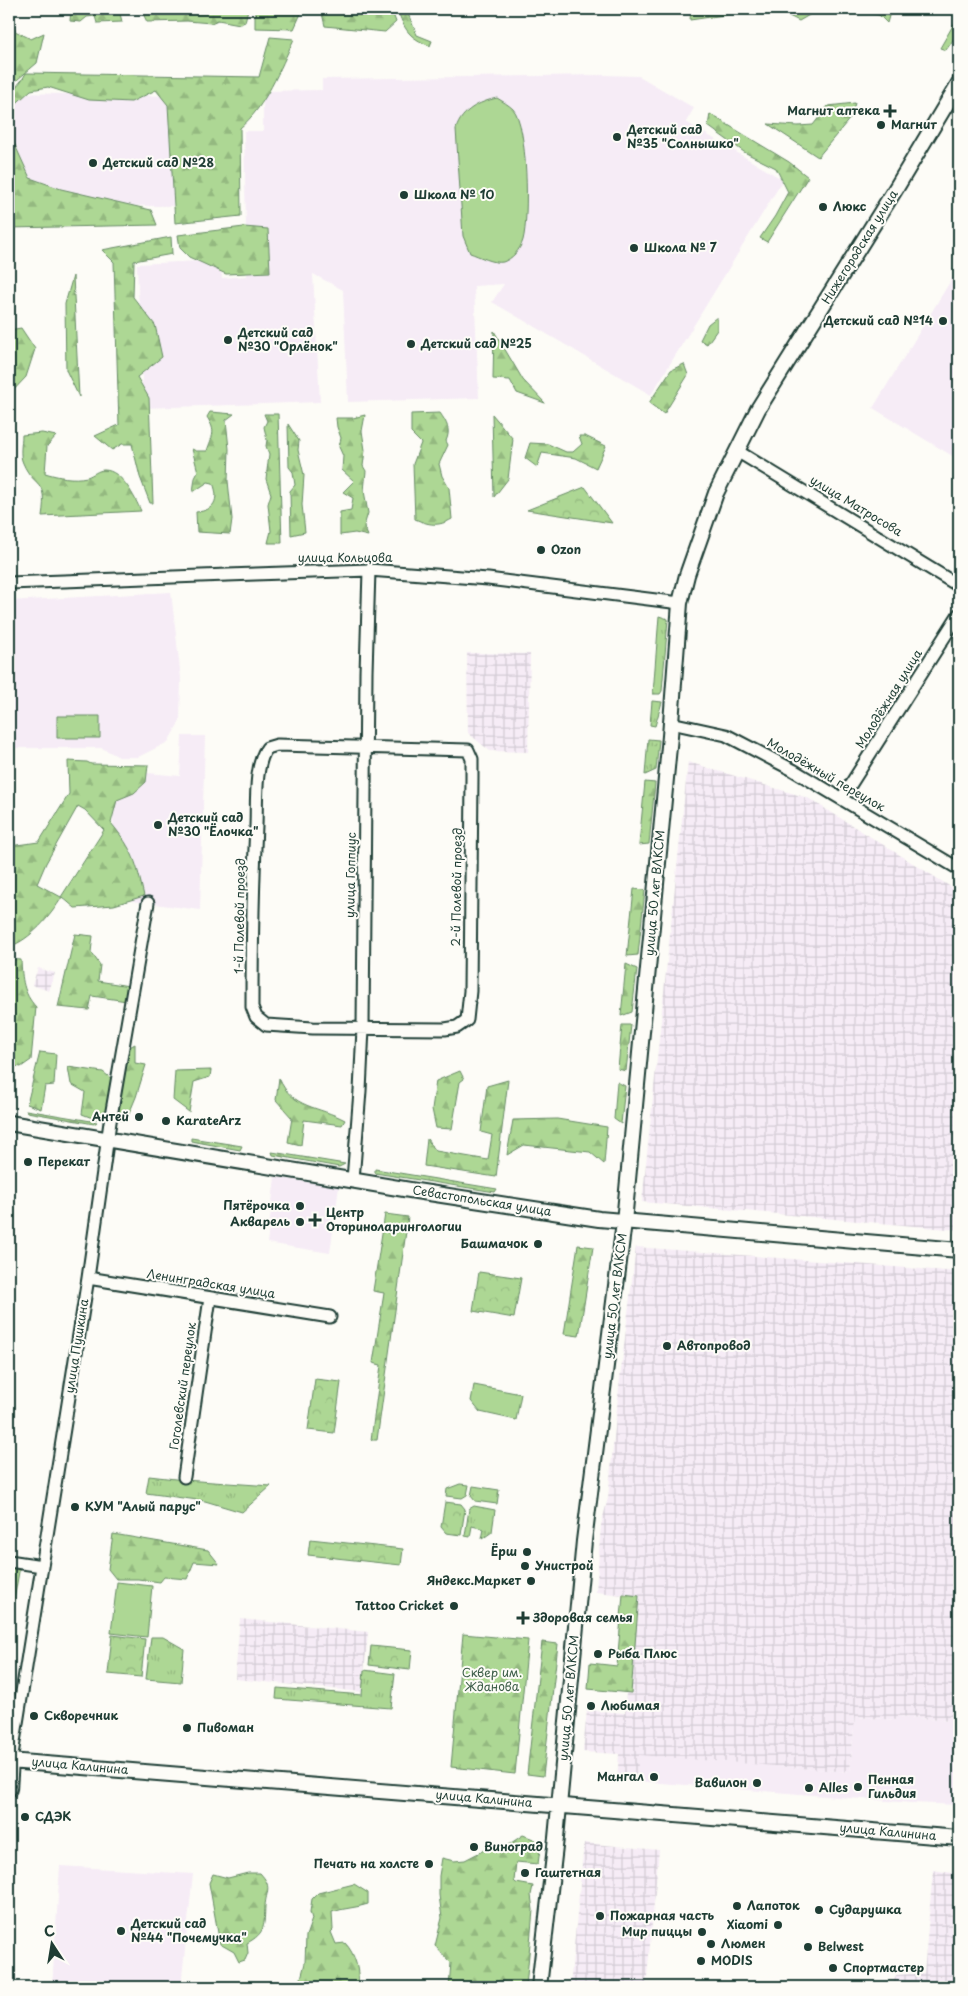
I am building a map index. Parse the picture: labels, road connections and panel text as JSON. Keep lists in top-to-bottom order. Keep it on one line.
{"streets":{"street":["Нижегородская улица","улица Матросова","улица Кольцова","Молодёжная улица","Молодёжный переулок","улица Гоппиус","2-й Полевой проезд","улица 50 лет ВЛКСМ","1-й Полевой проезд","Севастопольская улица","Ленинградская улица","улица Пушкина","Гоголевский переулок","улица Калинина"]},"crossings":[["Нижегородская улица","улица Матросова"],["Нижегородская улица","улица Кольцова"],["Нижегородская улица","улица 50 лет ВЛКСМ"],["улица Кольцова","улица Гоппиус"],["улица Кольцова","улица 50 лет ВЛКСМ"],["Молодёжная улица","Молодёжный переулок"],["Молодёжный переулок","улица 50 лет ВЛКСМ"],["улица Гоппиус","2-й Полевой проезд"],["улица Гоппиус","1-й Полевой проезд"],["улица Гоппиус","Севастопольская улица"],["2-й Полевой проезд","1-й Полевой проезд"],["улица 50 лет ВЛКСМ","Севастопольская улица"],["улица 50 лет ВЛКСМ","улица Калинина"],["Севастопольская улица","улица Пушкина"],["Ленинградская улица","улица Пушкина"],["Ленинградская улица","Гоголевский переулок"],["улица Пушкина","улица Калинина"]],"parks":["Сквер им. Жданова"],"places":{"health":["Магнит аптека","Центр Оториноларингологии","Здоровая семья"],"other":["Магнит","Детский сад №35 \"Солнышко\"","Детский сад №28","Школа № 10","Люкс","Школа № 7","Детский сад №14","Детский сад №30 \"Орлёнок\"","Детский сад №25","Ozon","Детский сад №30 \"Ёлочка\"","Антей","KarateArz","Перекат","Пятёрочка","Акварель","Башмачок","Автопровод","КУМ \"Алый парус\"","Ёрш","Унистрой","Яндекс.Маркет","Tattoo Cricket","Рыба Плюс","Любимая","Скворечник","Пивоман","Мангал","Вавилон","Пенная Гильдия","Alles","СДЭК","Виноград","Печать на холсте","Гаштетная","Лапоток","Сударушка","Пожарная часть","Xiaomi","Детский сад №44 \"Почемучка\"","Мир пиццы","Люмен","Belwest","MODIS","Спортмастер"]},"north":"top"}
